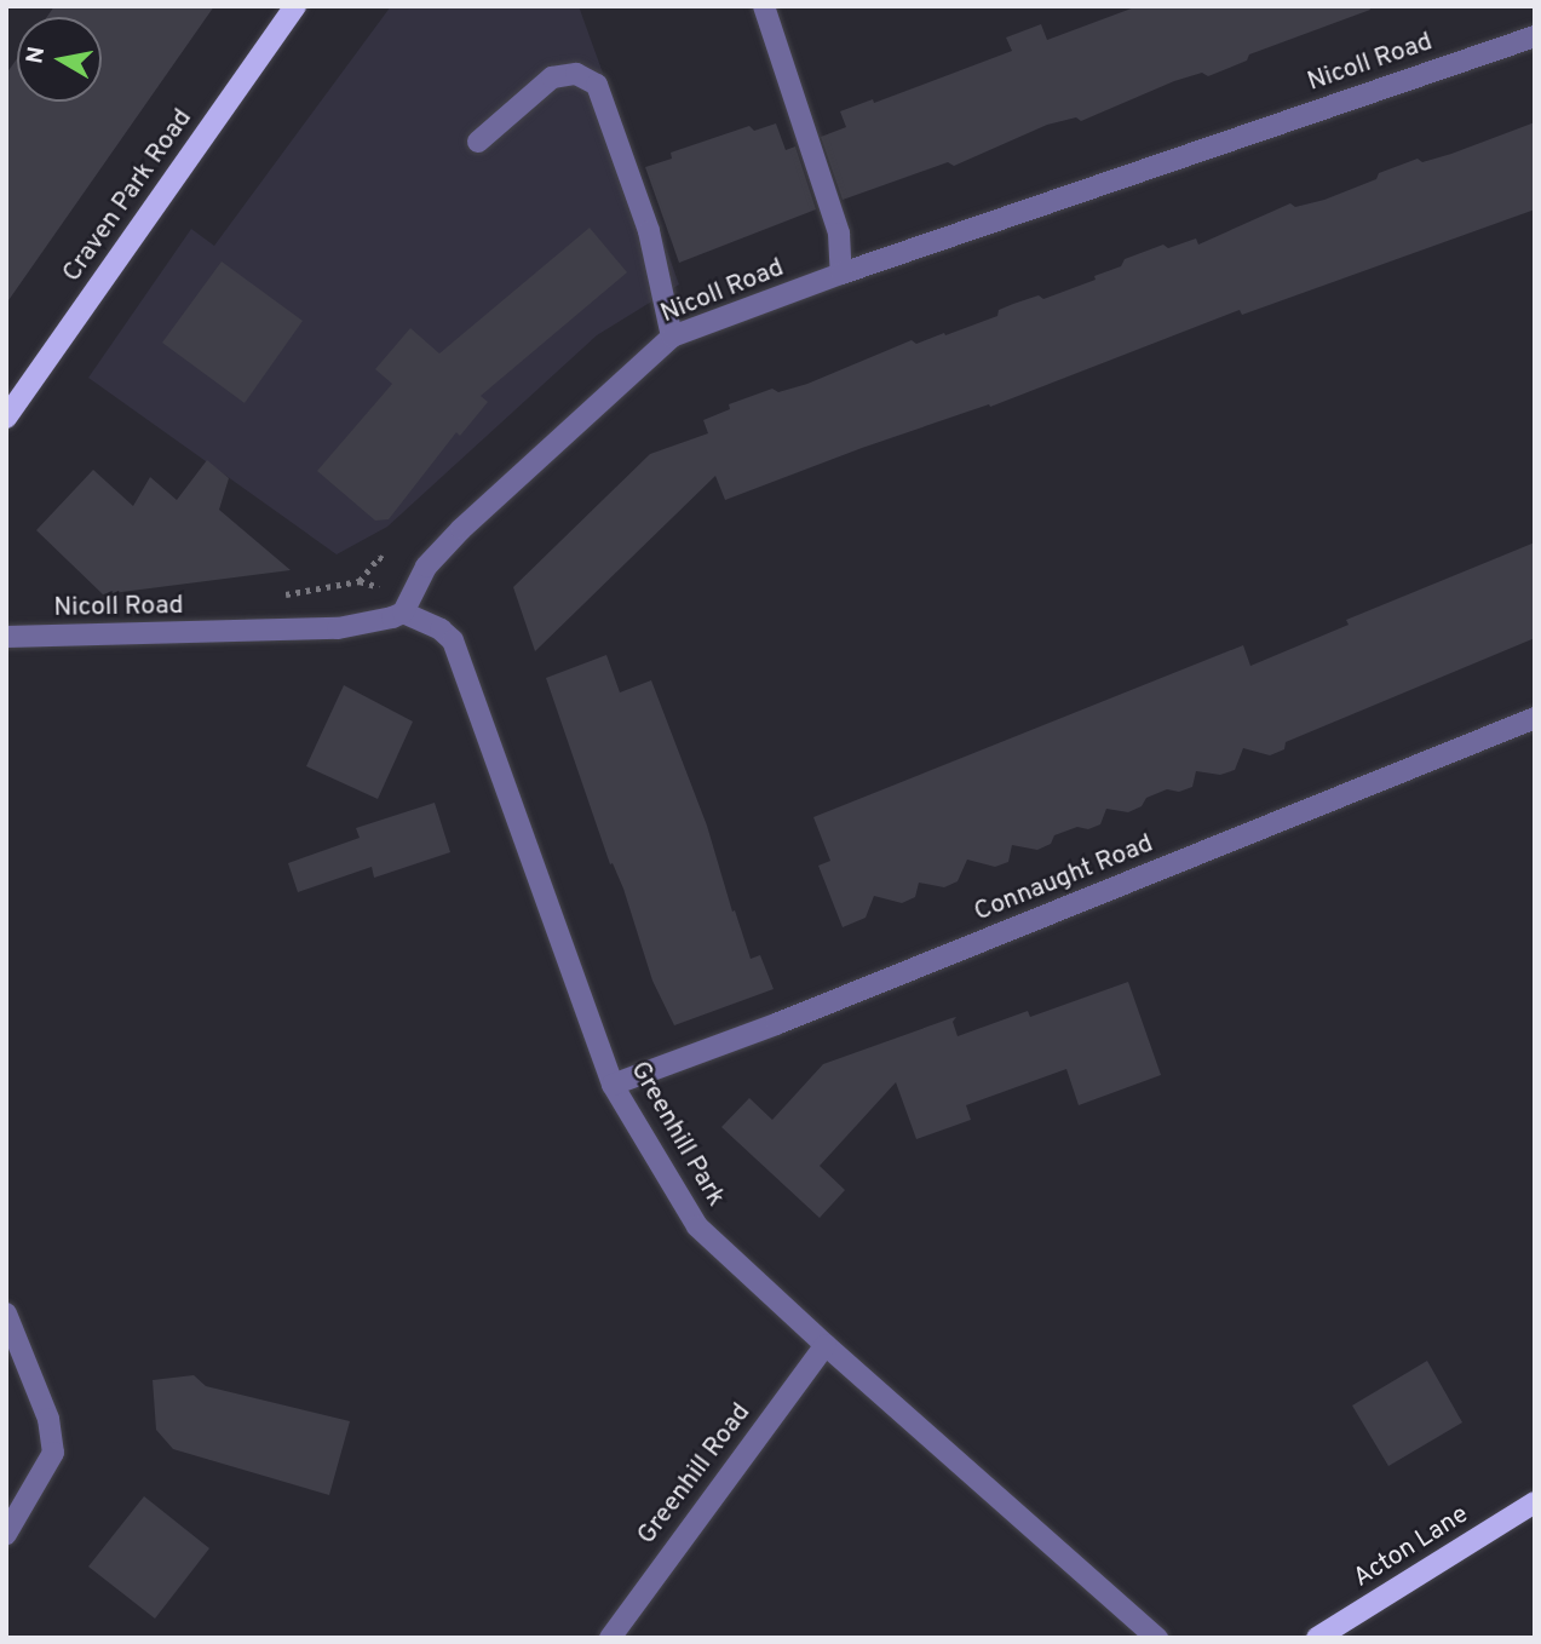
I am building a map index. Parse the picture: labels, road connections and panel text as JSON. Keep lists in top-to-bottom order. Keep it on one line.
{"streets":{"main road":["Craven Park Road","Acton Lane"],"street":["Nicoll Road","Connaught Road","Greenhill Park","Greenhill Road"]},"crossings":[["Nicoll Road","Greenhill Park"],["Connaught Road","Greenhill Park"],["Greenhill Park","Greenhill Road"]],"north":"left"}
